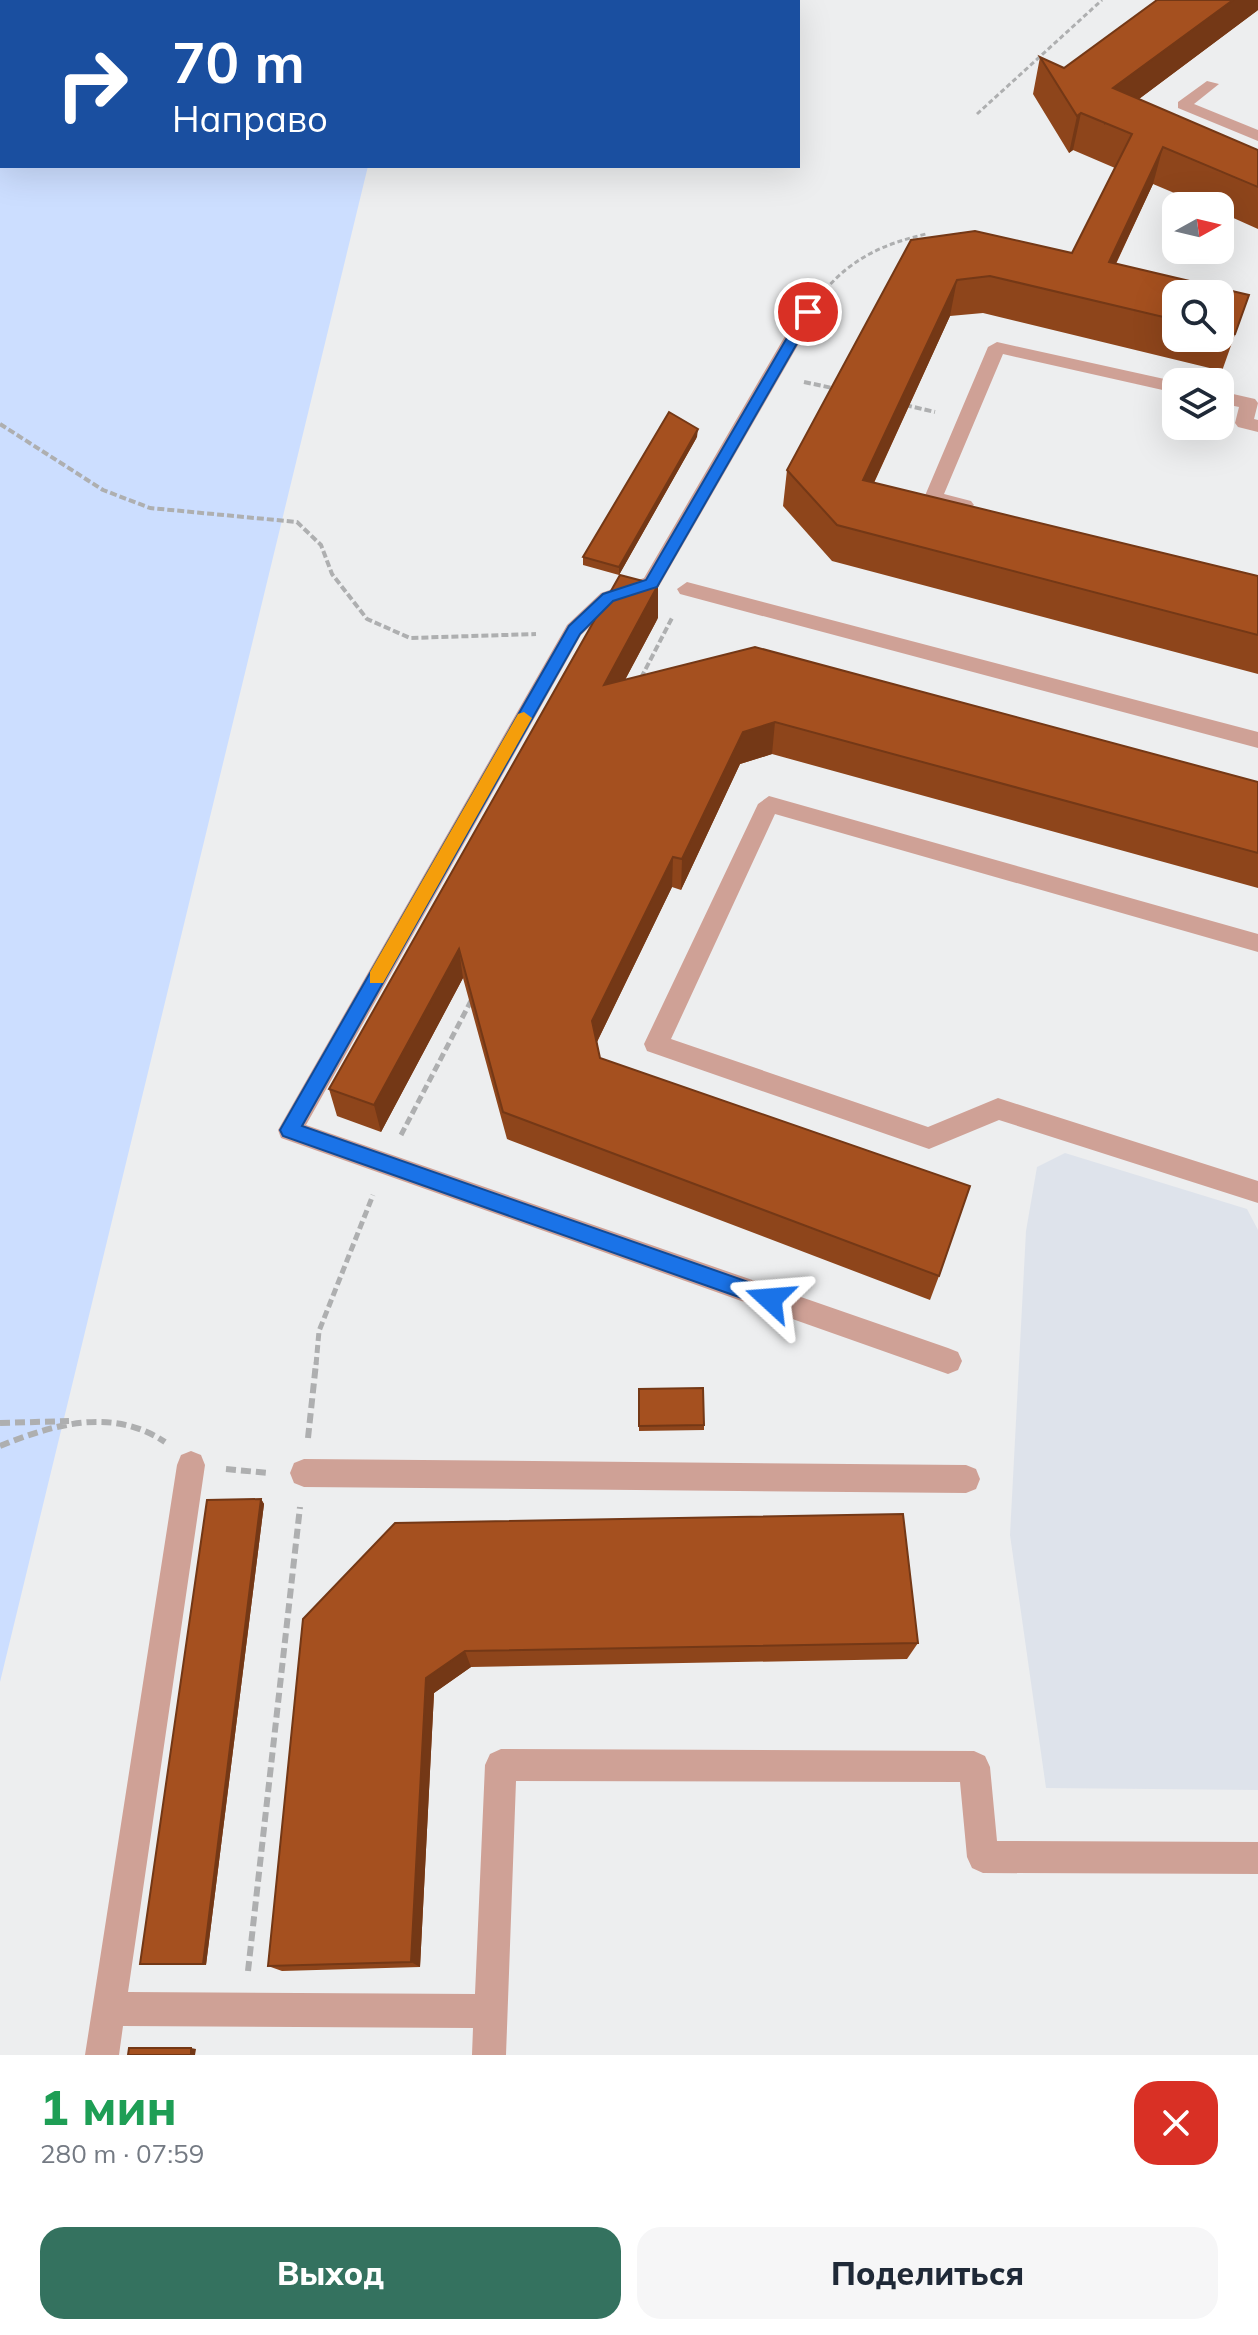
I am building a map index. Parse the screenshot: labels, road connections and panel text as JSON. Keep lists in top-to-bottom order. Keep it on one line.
{"north":"right","page":{"turn":["70 m","Направо"],"heading":["1 мин","280 m · 07:59"],"buttons":["Выход","Поделиться"]}}
